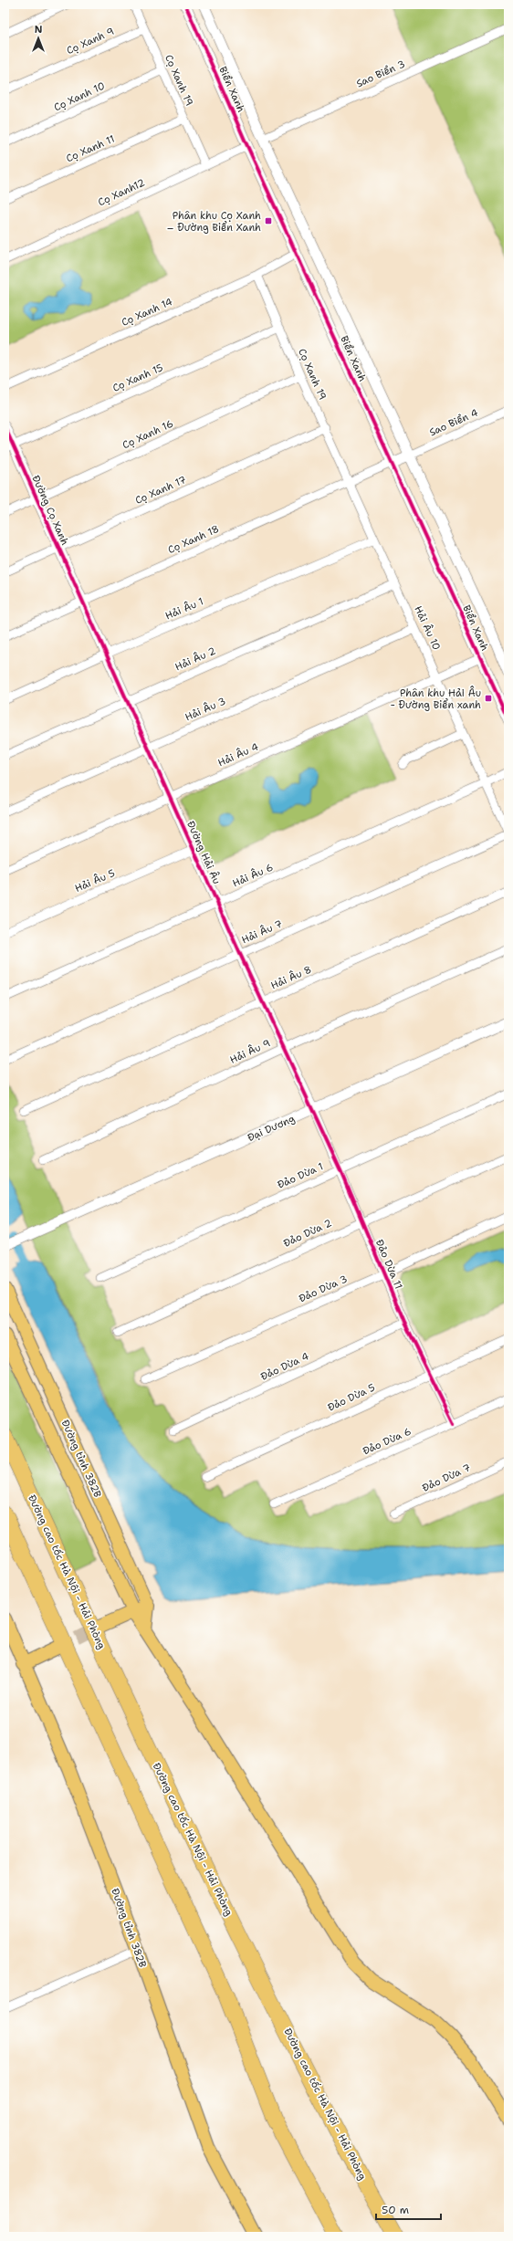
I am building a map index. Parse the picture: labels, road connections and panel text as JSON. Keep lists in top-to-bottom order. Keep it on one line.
{"streets":{"highway":["Đường cao tốc Hà Nội - Hải Phòng"],"main road":["Đường tỉnh 382B"],"street":["Cọ Xanh 9","Sao Biển 3","Cọ Xanh 19","Biển Xanh","Cọ Xanh 10","Cọ Xanh 11","Cọ Xanh12","Cọ Xanh 14","Cọ Xanh 15","Sao Biển 4","Cọ Xanh 16","Cọ Xanh 17","Đường Cọ Xanh","Cọ Xanh 18","Hải Âu 1","Hải Âu 10","Hải Âu 2","Hải Âu 3","Hải Âu 4","Đường Hải Âu","Hải Âu 6","Hải Âu 5","Hải Âu 7","Hải Âu 8","Hải Âu 9","Đại Dương","Đảo Dừa 1","Đảo Dừa 2","Đảo Dừa 11","Đảo Dừa 3","Đảo Dừa 4","Đảo Dừa 5","Đảo Dừa 6","Đảo Dừa 7"]},"crossings":[["Cọ Xanh 9","Cọ Xanh 19"],["Sao Biển 3","Biển Xanh"],["Cọ Xanh 19","Cọ Xanh 10"],["Cọ Xanh 19","Cọ Xanh 11"],["Cọ Xanh 19","Cọ Xanh12"],["Cọ Xanh 19","Cọ Xanh 14"],["Cọ Xanh 19","Cọ Xanh 15"],["Cọ Xanh 19","Cọ Xanh 16"],["Cọ Xanh 19","Cọ Xanh 17"],["Cọ Xanh 19","Cọ Xanh 18"],["Cọ Xanh 19","Hải Âu 10"],["Biển Xanh","Cọ Xanh12"],["Biển Xanh","Cọ Xanh 14"],["Biển Xanh","Sao Biển 4"],["Biển Xanh","Cọ Xanh 18"],["Biển Xanh","Hải Âu 4"],["Cọ Xanh 15","Đường Cọ Xanh"],["Cọ Xanh 16","Đường Cọ Xanh"],["Cọ Xanh 17","Đường Cọ Xanh"],["Đường Cọ Xanh","Cọ Xanh 18"],["Đường Cọ Xanh","Đường Hải Âu"],["Cọ Xanh 18","Hải Âu 10"],["Cọ Xanh 18","Đường Hải Âu"],["Hải Âu 1","Hải Âu 10"],["Hải Âu 1","Đường Hải Âu"],["Hải Âu 10","Hải Âu 2"],["Hải Âu 10","Hải Âu 3"],["Hải Âu 10","Hải Âu 4"],["Hải Âu 10","Hải Âu 6"],["Hải Âu 2","Đường Hải Âu"],["Hải Âu 3","Đường Hải Âu"],["Hải Âu 4","Đường Hải Âu"],["Đường Hải Âu","Hải Âu 6"],["Đường Hải Âu","Hải Âu 5"],["Đường Hải Âu","Hải Âu 7"],["Đường Hải Âu","Hải Âu 8"],["Đường Hải Âu","Hải Âu 9"],["Đường Hải Âu","Đại Dương"],["Đường Hải Âu","Đảo Dừa 11"],["Đại Dương","Đảo Dừa 11"],["Đảo Dừa 1","Đảo Dừa 11"],["Đảo Dừa 2","Đảo Dừa 11"],["Đảo Dừa 11","Đảo Dừa 3"],["Đảo Dừa 11","Đảo Dừa 4"],["Đảo Dừa 11","Đảo Dừa 5"],["Đảo Dừa 11","Đảo Dừa 6"]],"places":{"transit":["Phân khu Cọ Xanh – Đường Biển Xanh","Phân khu Hải Âu - Đường Biển xanh"]},"scale_bar":"50 m","north":"top"}
